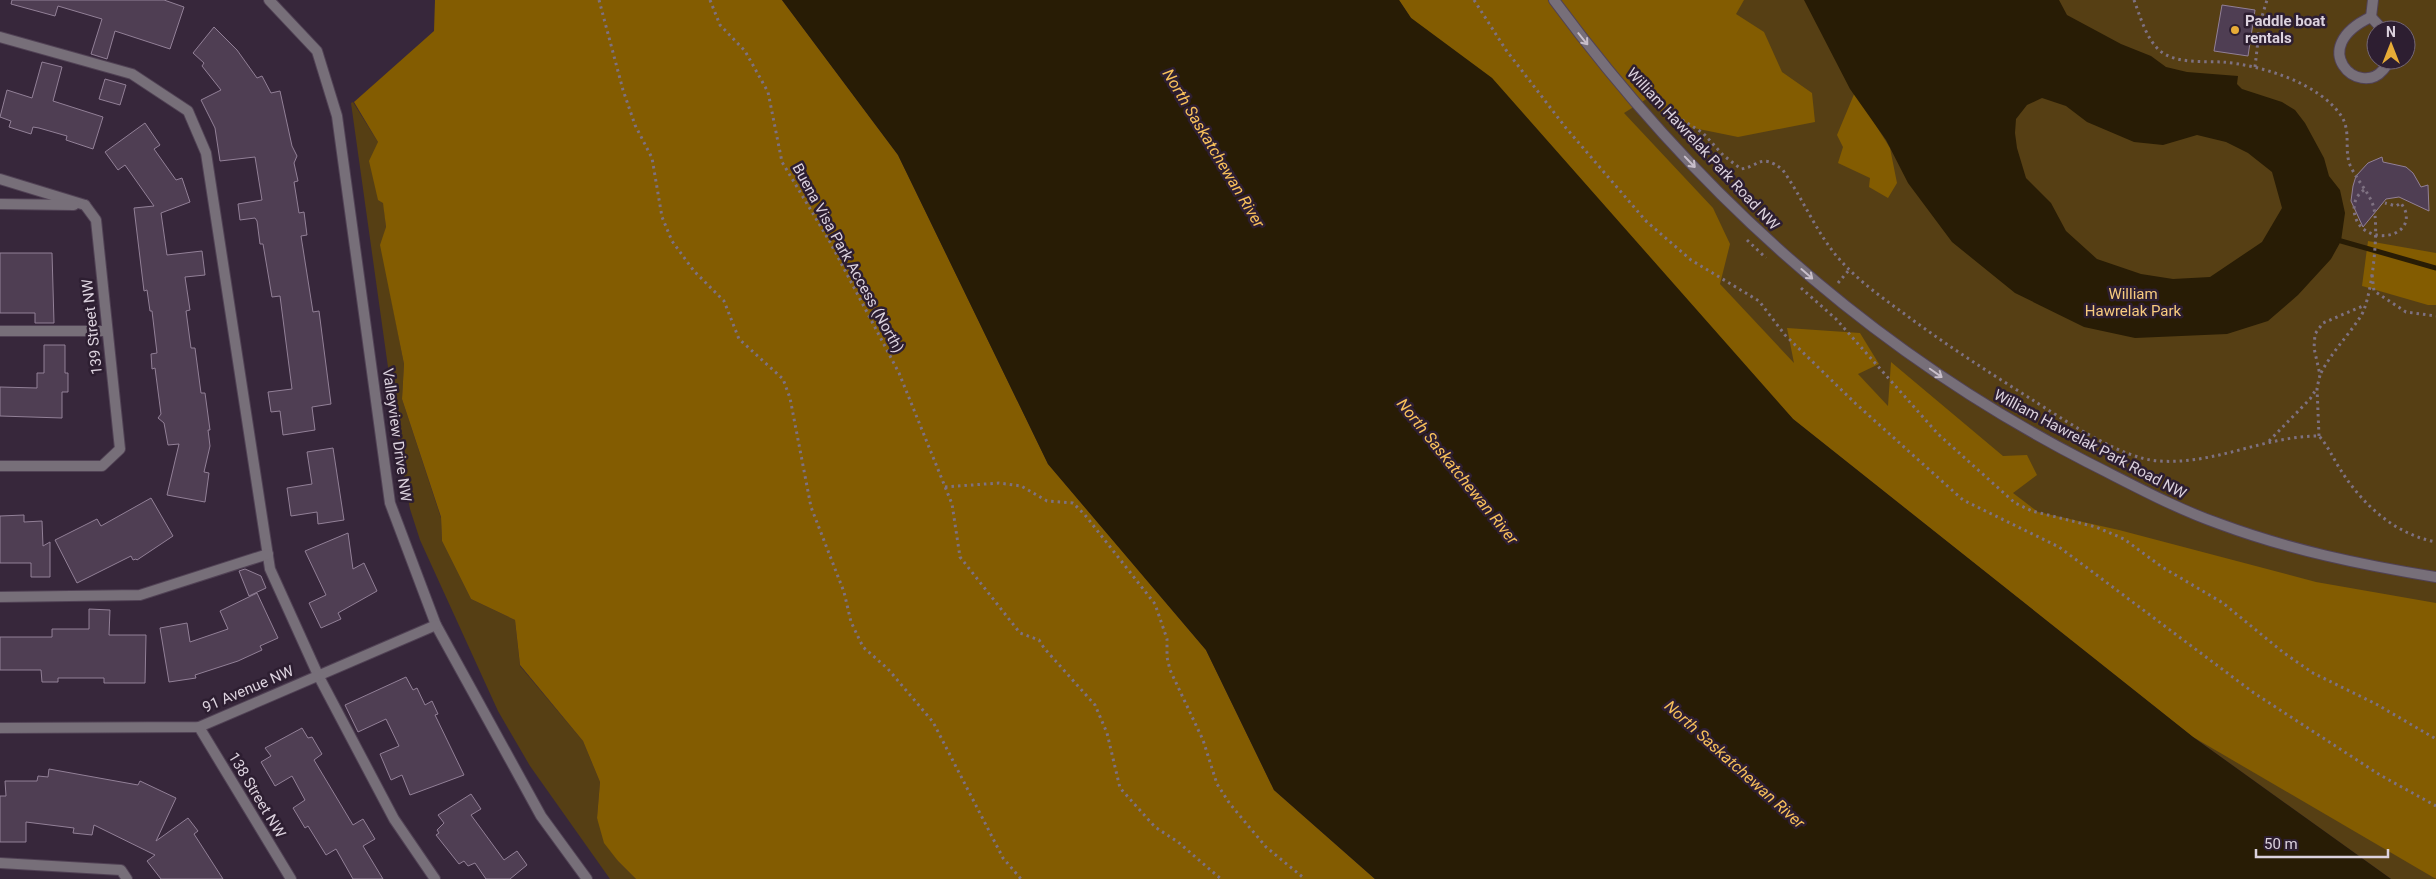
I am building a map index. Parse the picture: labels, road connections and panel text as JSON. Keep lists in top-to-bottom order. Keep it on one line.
{"streets":{"street":["William Hawrelak Park Road NW","139 Street NW","Valleyview Drive NW","91 Avenue NW","138 Street NW"],"path":["Buena Visa Park Access (North)"]},"crossings":[["Valleyview Drive NW","91 Avenue NW"],["91 Avenue NW","138 Street NW"]],"one_way":["William Hawrelak Park Road NW"],"water":["North Saskatchewan River"],"parks":["William Hawrelak Park"],"places":["Paddle boat rentals"],"scale_bar":"50 m","north":"top"}
